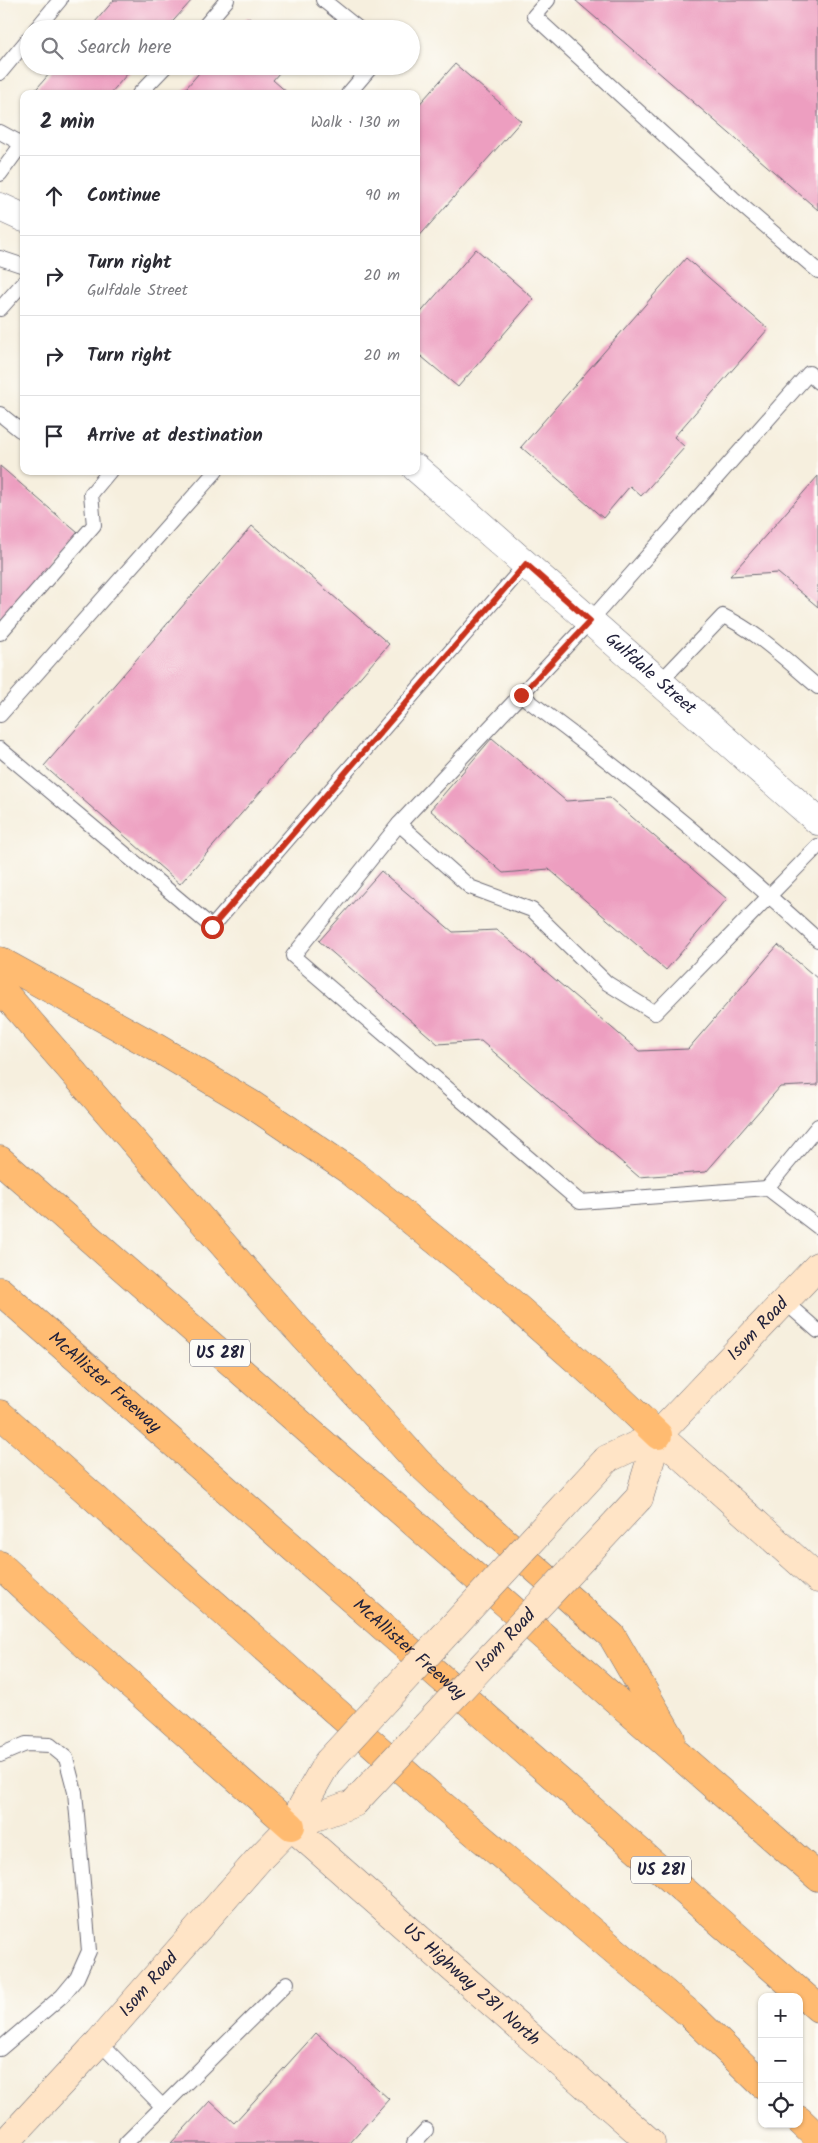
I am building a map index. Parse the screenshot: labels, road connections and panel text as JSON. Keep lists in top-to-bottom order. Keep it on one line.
{"streets":{"highway":["US 281","McAllister Freeway"],"street":["Gulfdale Street","Isom Road","US Highway 281 North"]},"crossings":[["Isom Road","US Highway 281 North"]],"page":{"search":"Search here","heading":["2 min","Walk · 130 m"],"list":[["Continue","90 m"],["Turn right","Gulfdale Street","20 m"],["Turn right","20 m"],"Arrive at destination"],"map_buttons":["+","−"]}}
